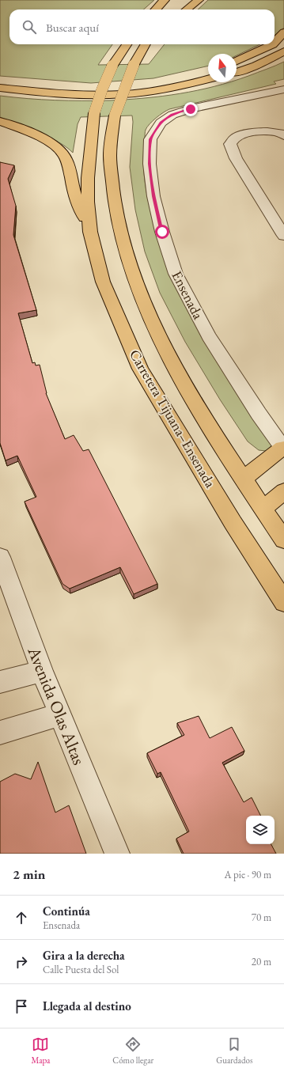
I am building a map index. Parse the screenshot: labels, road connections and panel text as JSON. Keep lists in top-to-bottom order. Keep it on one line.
{"streets":{"highway":["Carretera Tijuana–Ensenada"],"street":["Ensenada","Avenida Olas Altas"]},"north":"top","page":{"search":"Buscar aquí","heading":["2 min","A pie · 90 m"],"list":[["Continúa","Ensenada","70 m"],["Gira a la derecha","Calle Puesta del Sol","20 m"],"Llegada al destino"],"nav":["Mapa","Cómo llegar","Guardados"]}}
